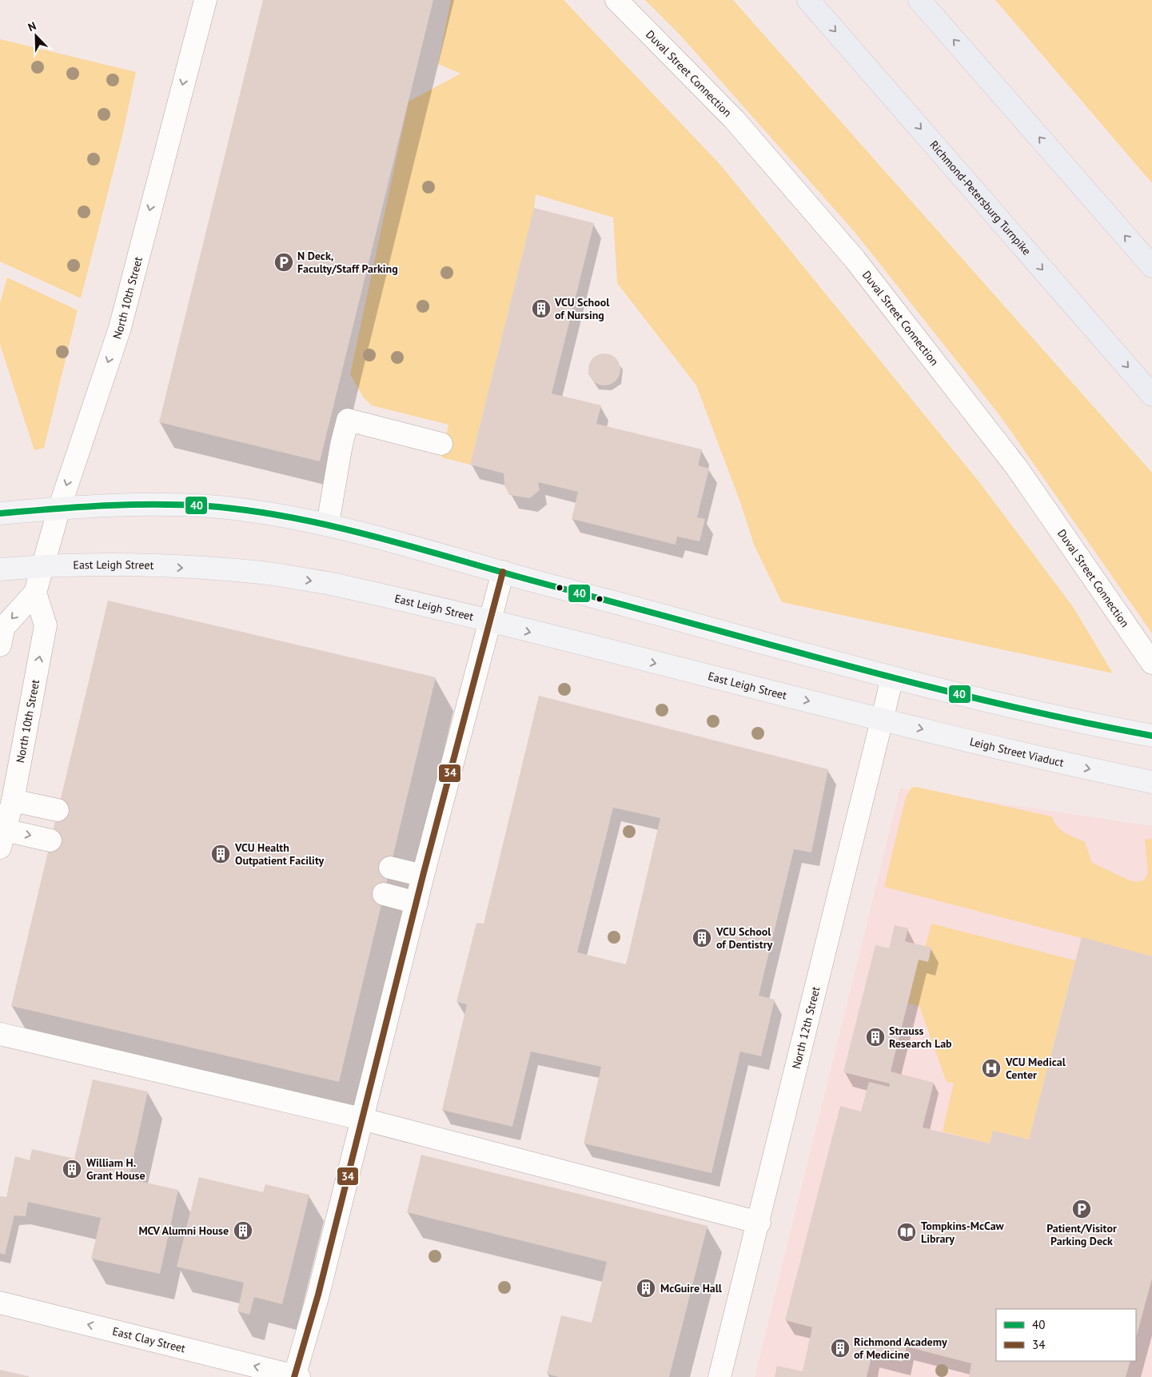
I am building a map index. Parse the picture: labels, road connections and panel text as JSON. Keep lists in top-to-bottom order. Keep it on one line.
{"streets":{"highway":["Richmond-Petersburg Turnpike"],"main road":["East Leigh Street","Leigh Street Viaduct"],"street":["Duval Street Connection","North 10th Street","North 12th Street","East Clay Street"]},"crossings":[["North 10th Street","East Leigh Street"],["East Leigh Street","Leigh Street Viaduct"],["East Leigh Street","North 12th Street"],["Leigh Street Viaduct","North 12th Street"]],"one_way":["East Clay Street"],"places":{"parking":["N Deck, Faculty/Staff Parking","Patient/Visitor Parking Deck"],"building":["VCU School of Nursing","VCU Health Outpatient Facility","VCU School of Dentistry","Strauss Research Lab","William H. Grant House","MCV Alumni House","McGuire Hall","Richmond Academy of Medicine"],"hospital":["VCU Medical Center"],"library":["Tompkins-McCaw Library"]},"lines":["transit line 40","transit line 34"],"legend":["40","34"],"north":"top left"}
